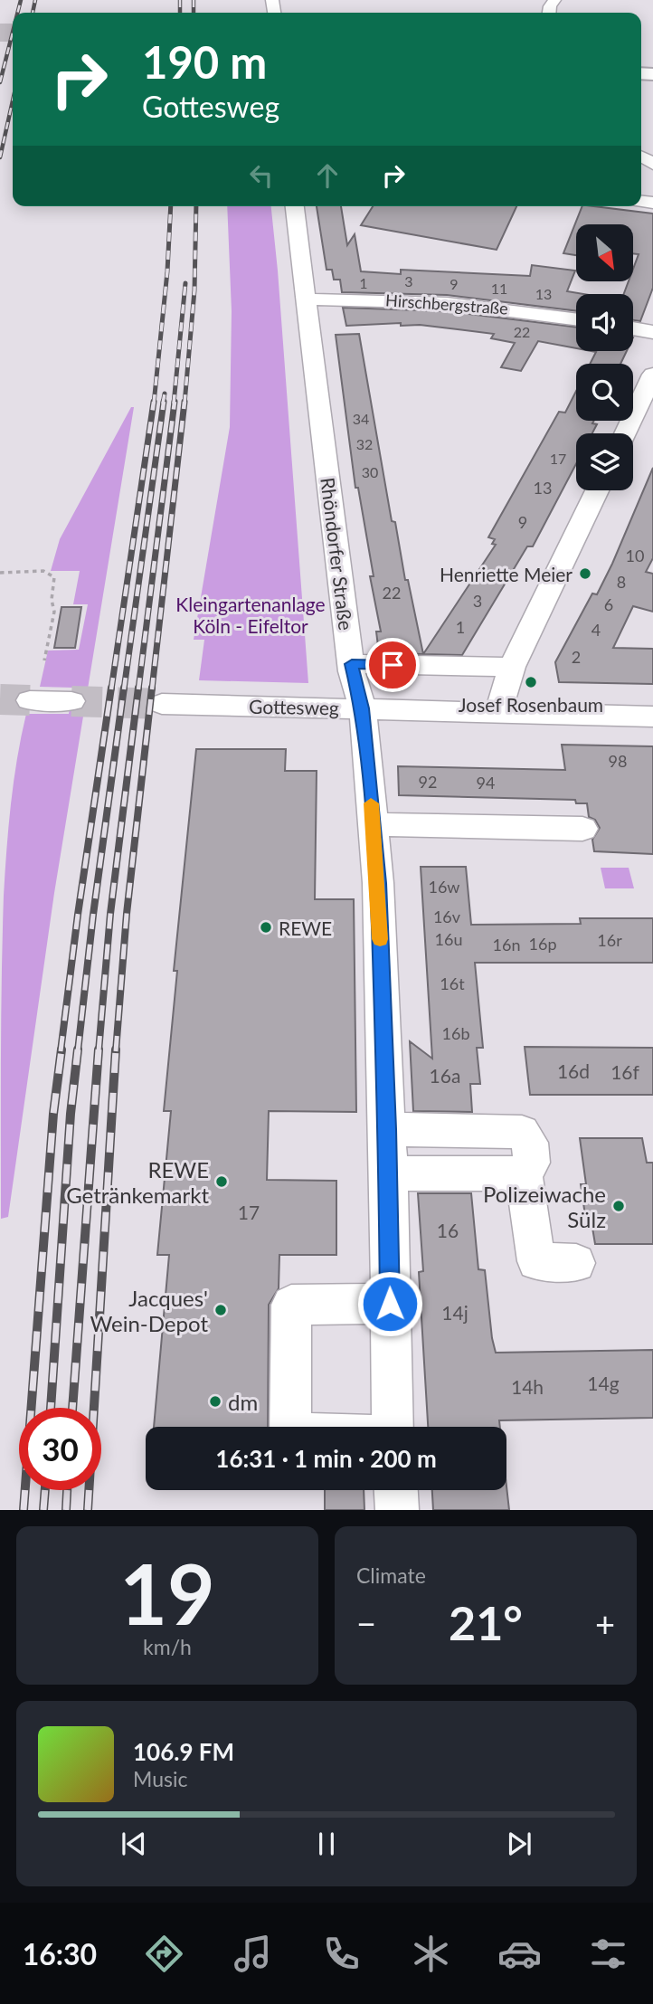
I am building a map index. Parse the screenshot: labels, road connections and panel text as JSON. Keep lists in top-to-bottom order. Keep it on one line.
{"streets":{"street":["Hirschbergstraße","Rhöndorfer Straße","Gottesweg"]},"crossings":[["Hirschbergstraße","Rhöndorfer Straße"],["Rhöndorfer Straße","Gottesweg"]],"parks":["Kleingartenanlage Köln - Eifeltor"],"places":["Henriette Meier","Josef Rosenbaum","REWE","REWE Getränkemarkt","Polizeiwache Sülz","Jacques' Wein-Depot","dm"],"house_numbers":["3","1","9","11","13","22","34","32","17","30","13","9","10","8","22","3","6","1","4","2","98","92","94","16w","16v","16u","16r","16p","16n","16t","16b","16d","16f","16a","17","16","14j","14g","14h"],"north":"bottom right","page":{"turn":["190 m","Gottesweg"],"limit":"30","trip":"16:31 · 1 min · 200 m","tile":[["19","km/h"],"Climate"],"heat":["−","21°","+"],"song":["106.9 FM","Music"],"tabs":"16:30"}}
